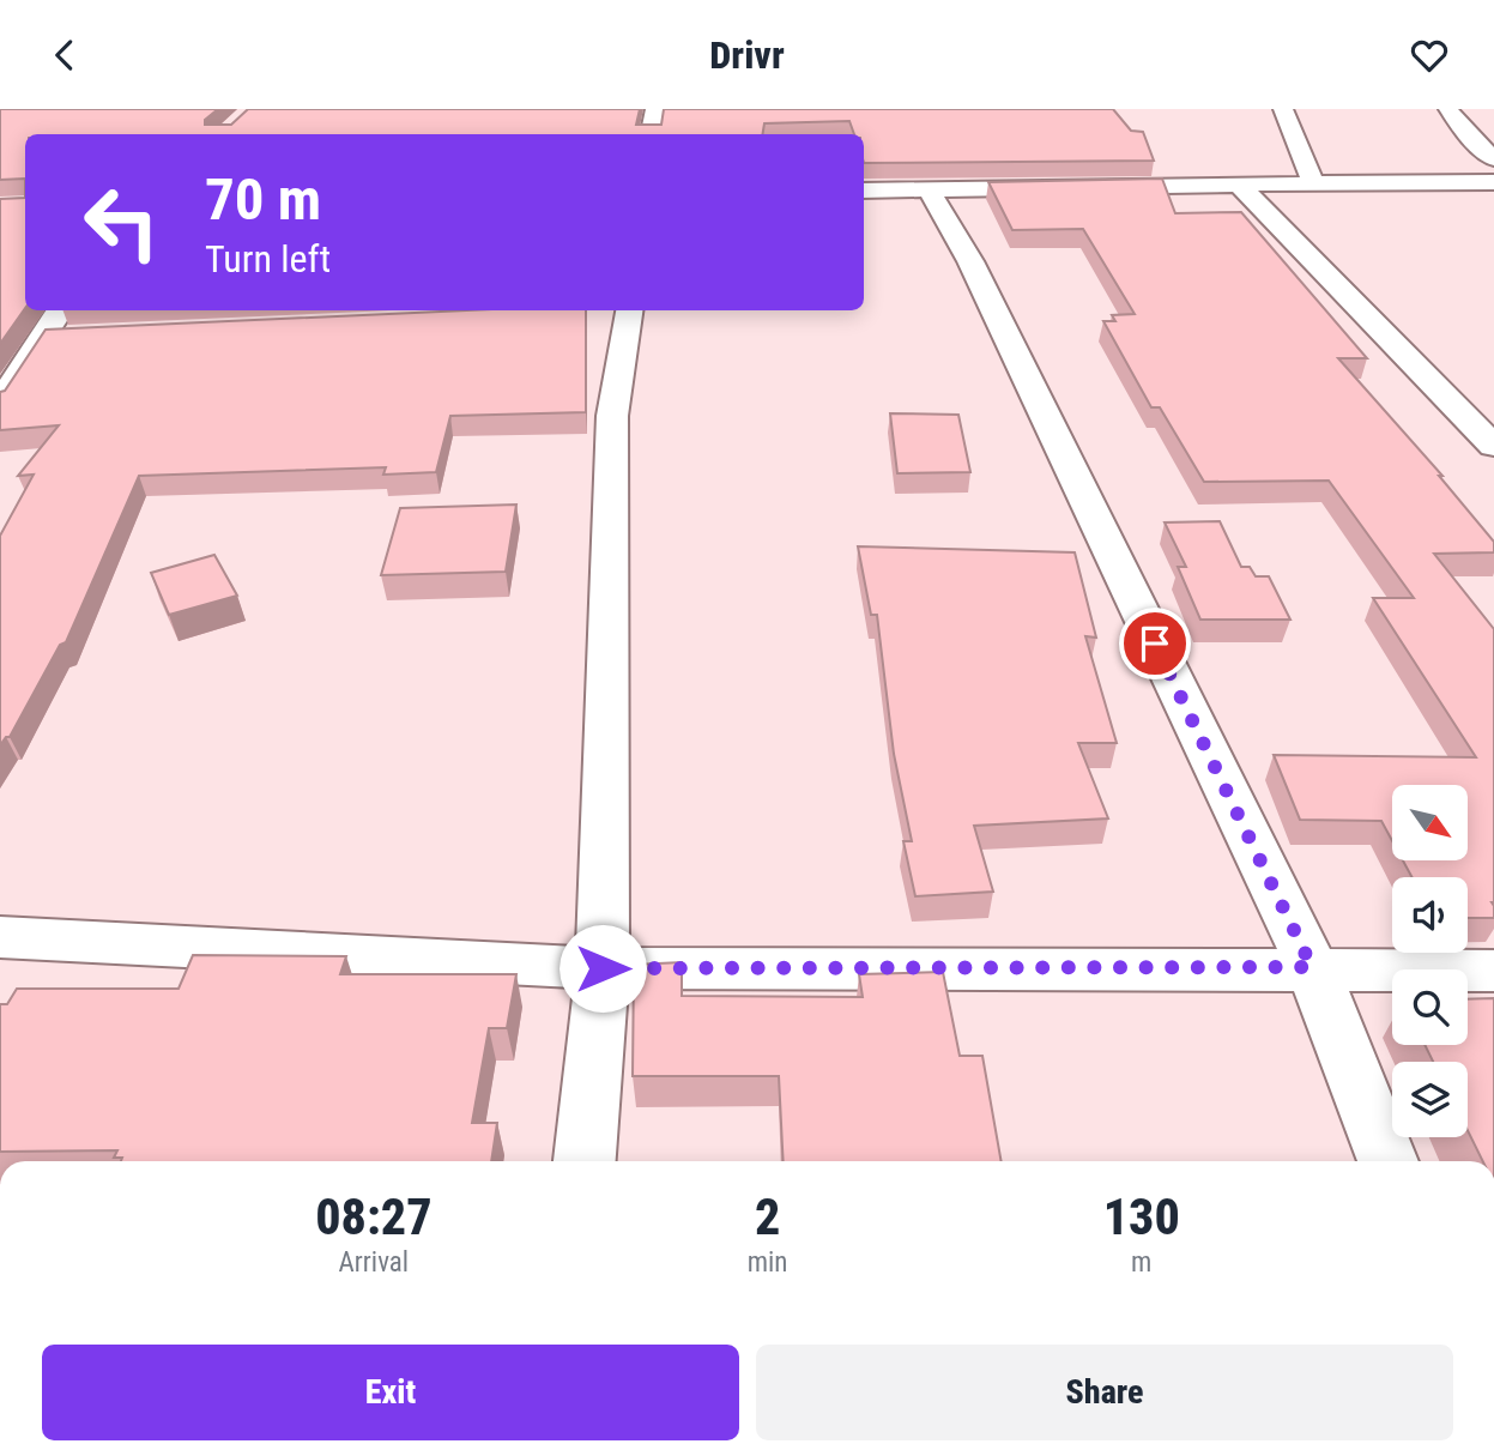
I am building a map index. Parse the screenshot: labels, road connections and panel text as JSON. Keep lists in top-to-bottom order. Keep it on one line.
{"north":"bottom right","page":{"header":"Drivr","turn":["70 m","Turn left"],"eta":["08:27","Arrival","2","min","130","m"],"buttons":["Exit","Share"]}}
